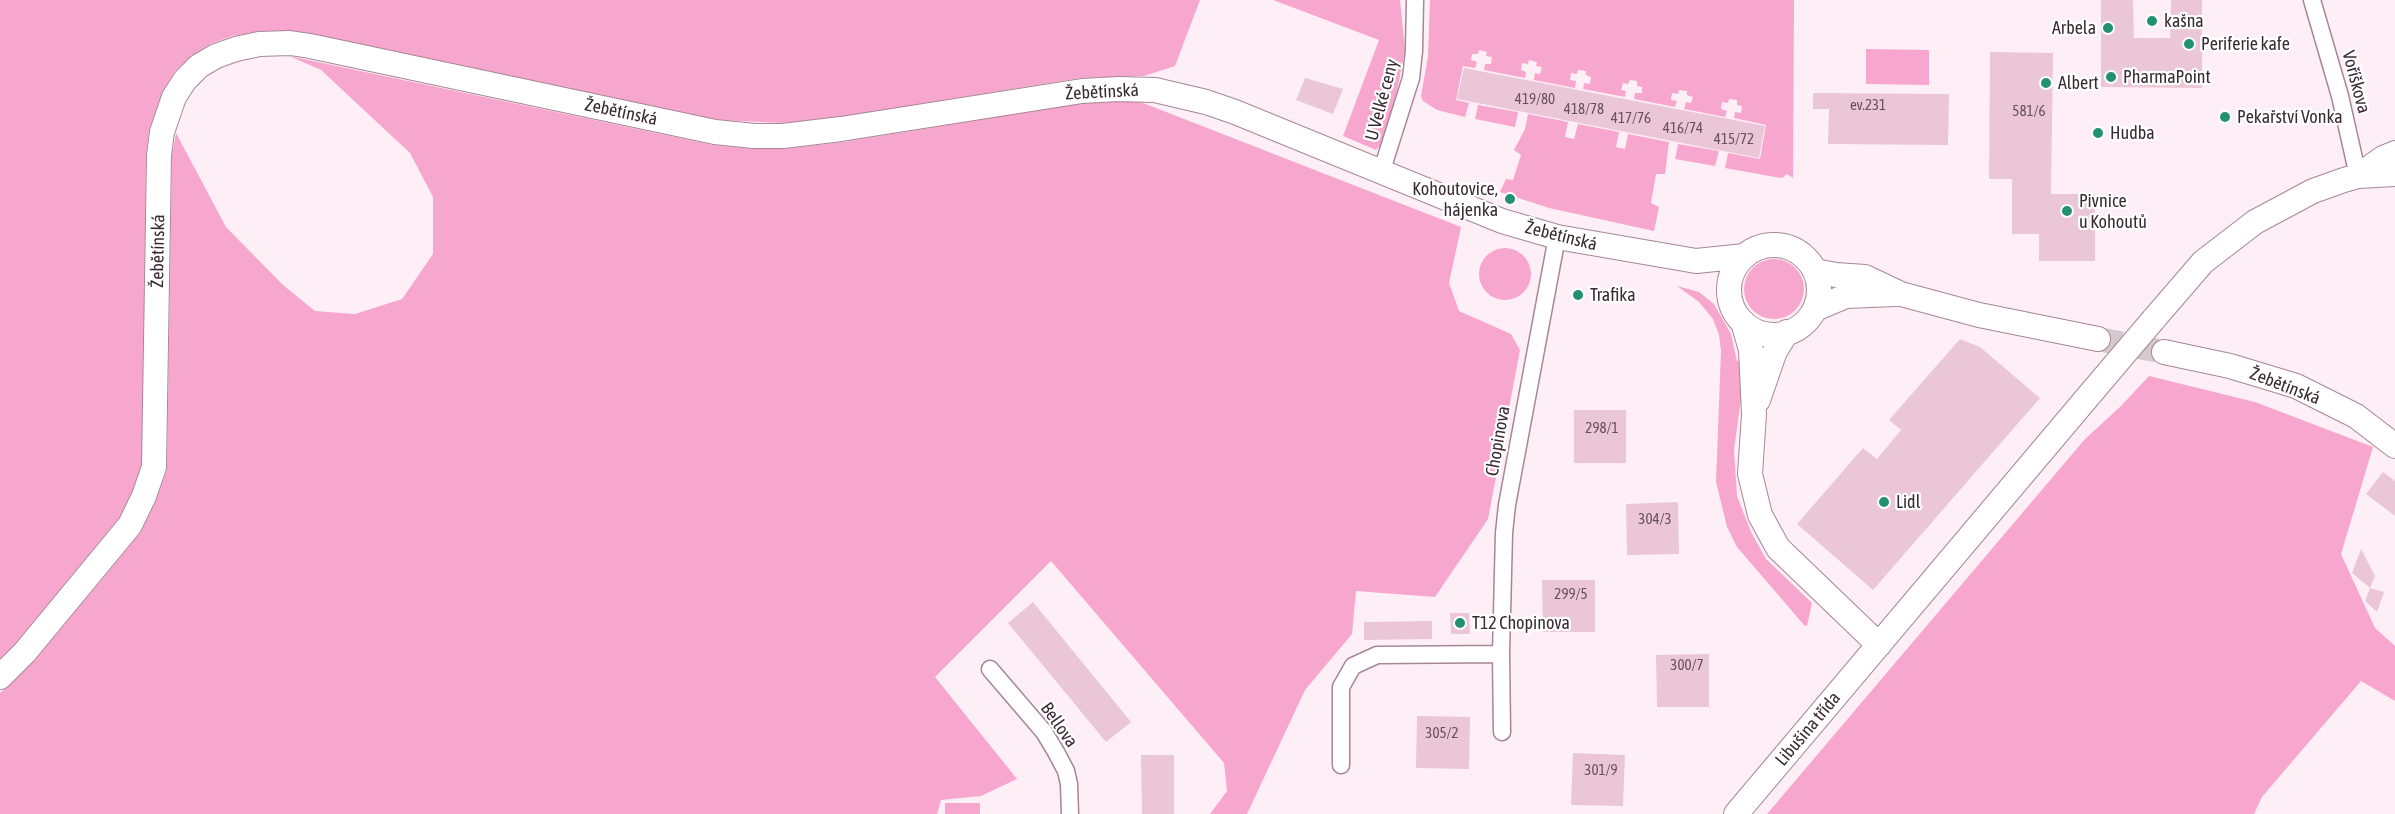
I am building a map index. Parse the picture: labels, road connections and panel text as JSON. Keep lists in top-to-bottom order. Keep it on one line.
{"streets":{"street":["Voříškova","Žebětínská","U Velké ceny","Chopinova","Bellova","Libušina třída"]},"crossings":[["Voříškova","Libušina třída"],["Žebětínská","U Velké ceny"],["Žebětínská","Chopinova"]],"places":["kašna","Arbela","Periferie kafe","PharmaPoint","Albert","Pekařství Vonka","Hudba","Kohoutovice, hájenka","Pivnice u Kohoutů","Trafika","Lidl","T12 Chopinova"],"house_numbers":["419/80","ev.231","418/78","581/6","417/76","416/74","415/72","298/1","304/3","299/5","300/7","305/2","301/9"]}
